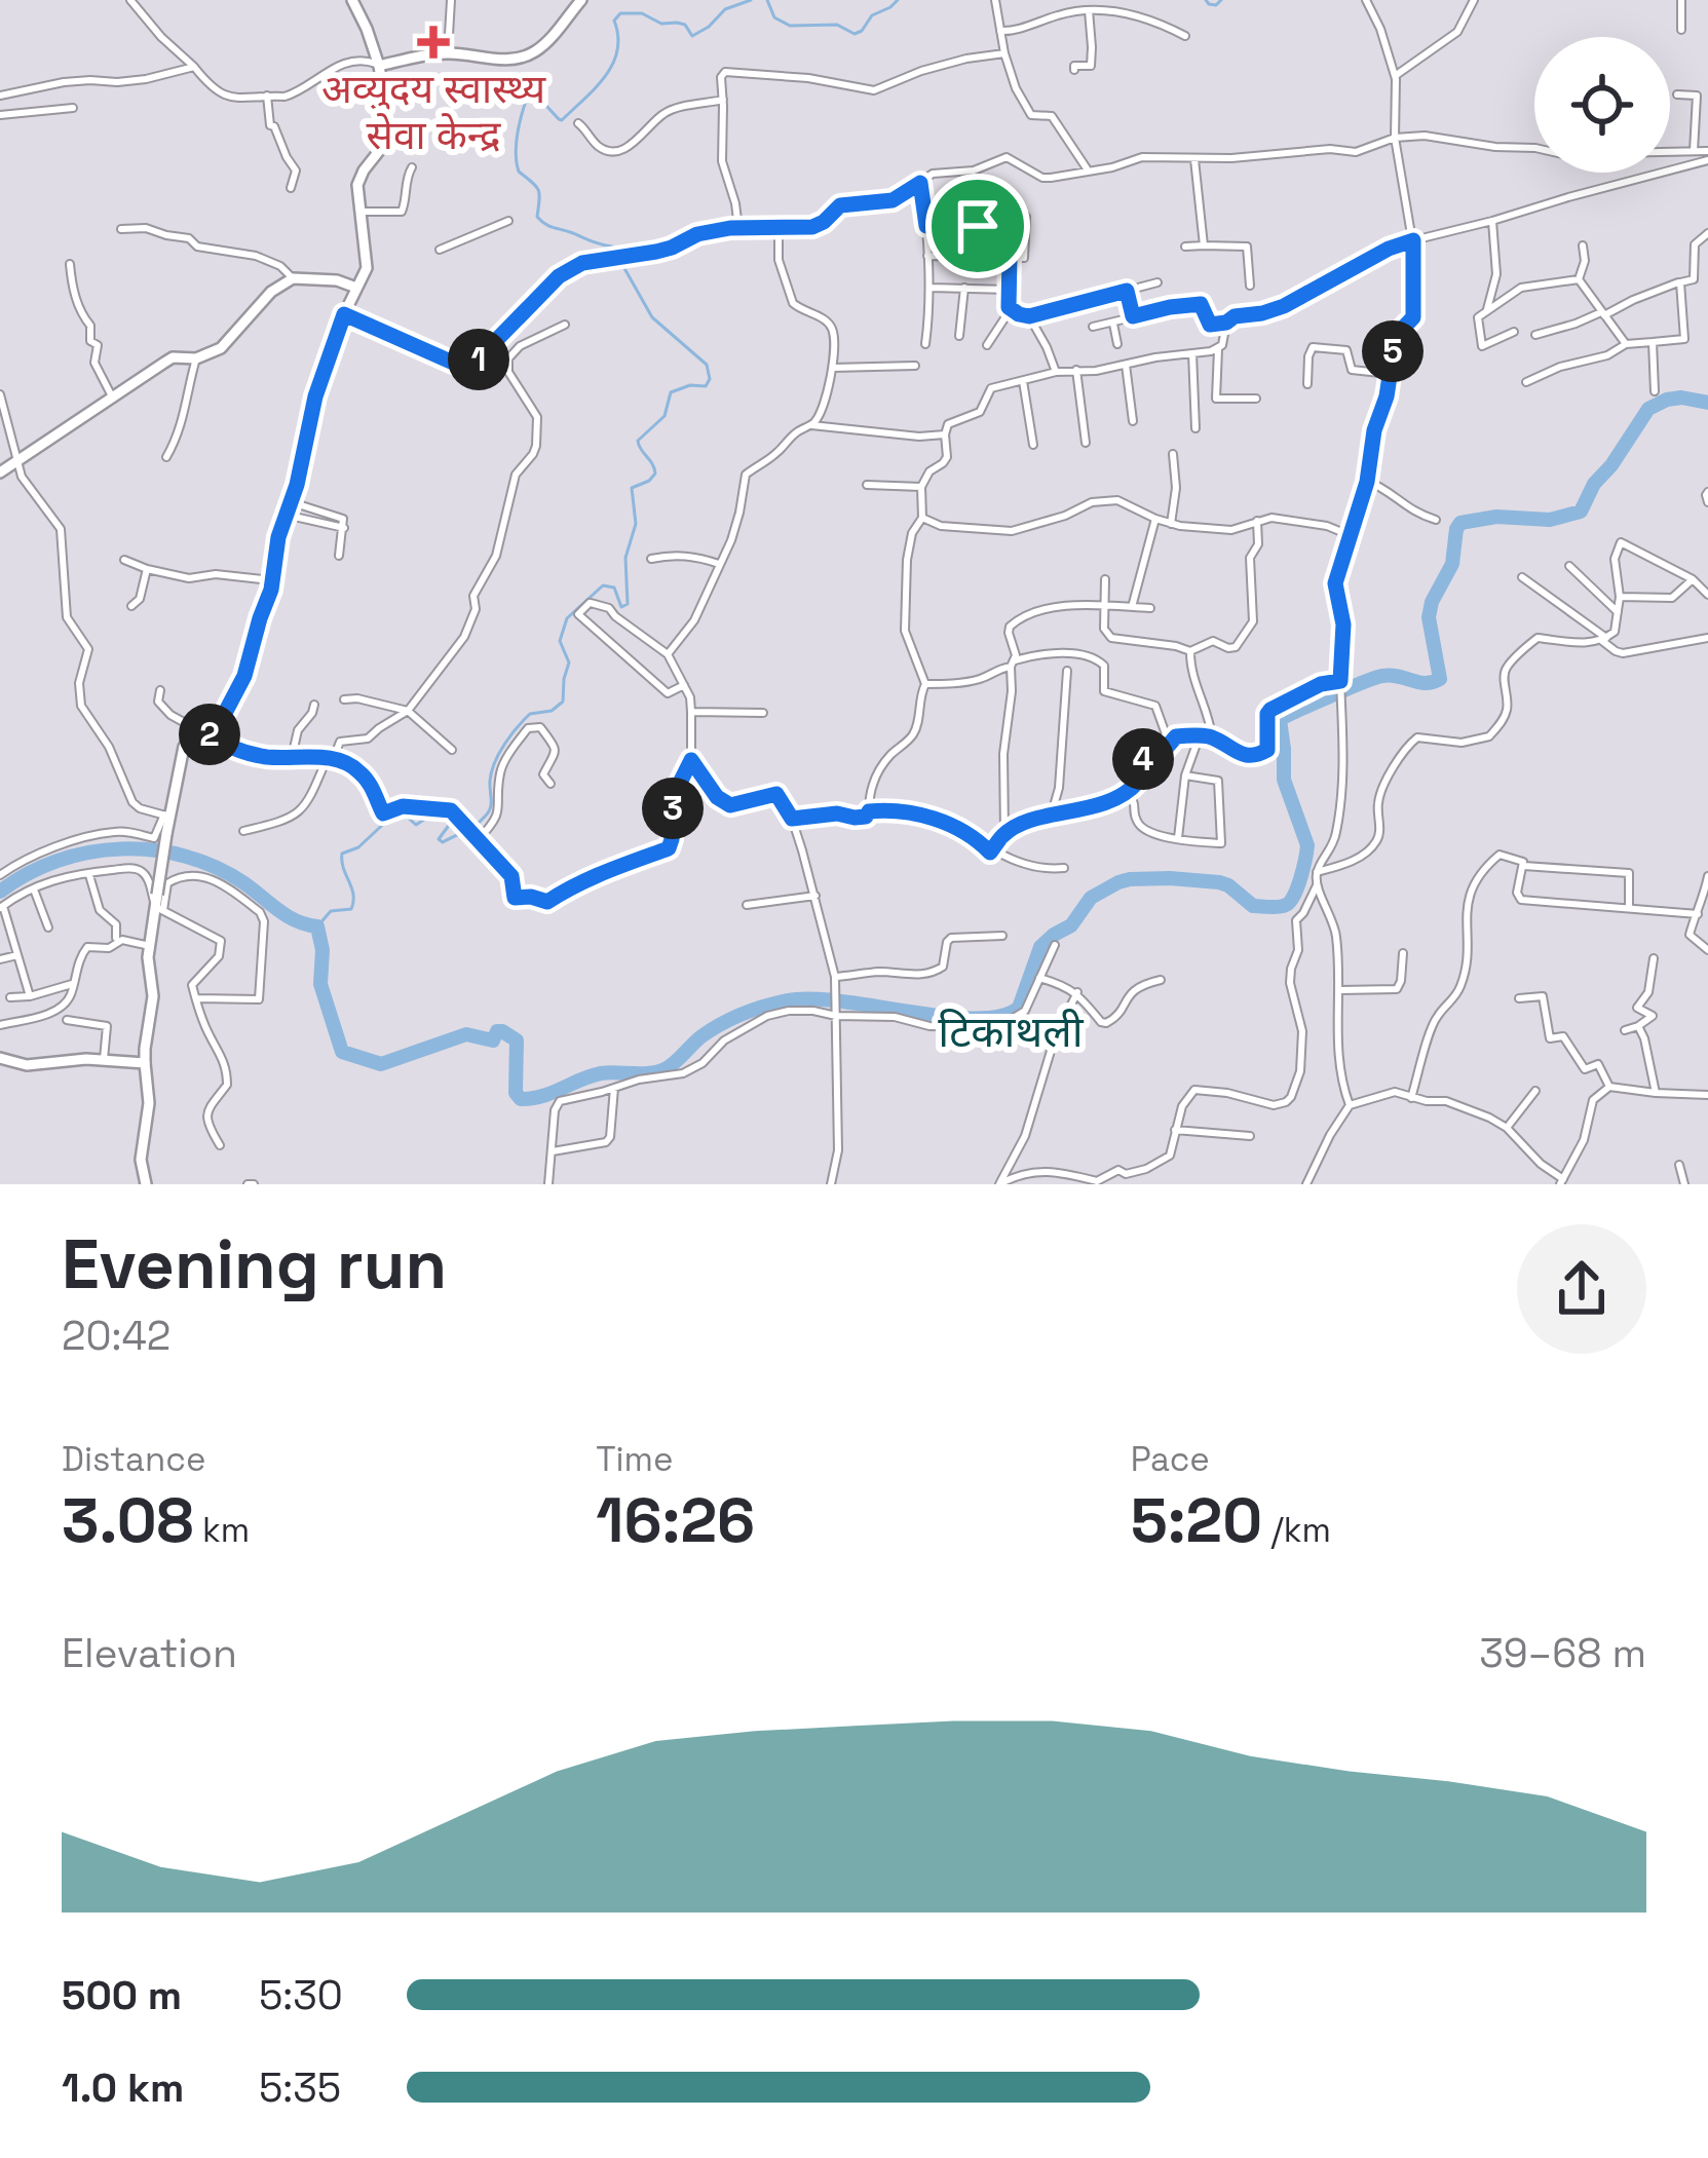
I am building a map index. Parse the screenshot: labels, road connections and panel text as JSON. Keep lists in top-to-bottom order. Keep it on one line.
{"districts":["टिकाथली"],"places":{"health":["अव्युदय स्वास्थ्य सेवा केन्द्र"]},"page":{"pins":["5","1","2","4","3"],"heading":["Evening run","20:42"],"stats":[["Distance","3.08 km"],["Time","16:26"],["Pace","5:20 /km"]],"chart":["Elevation","39–68 m"],"list":[{"name":"500 m","note":"5:30"},{"name":"1.0 km","note":"5:35"}]}}
